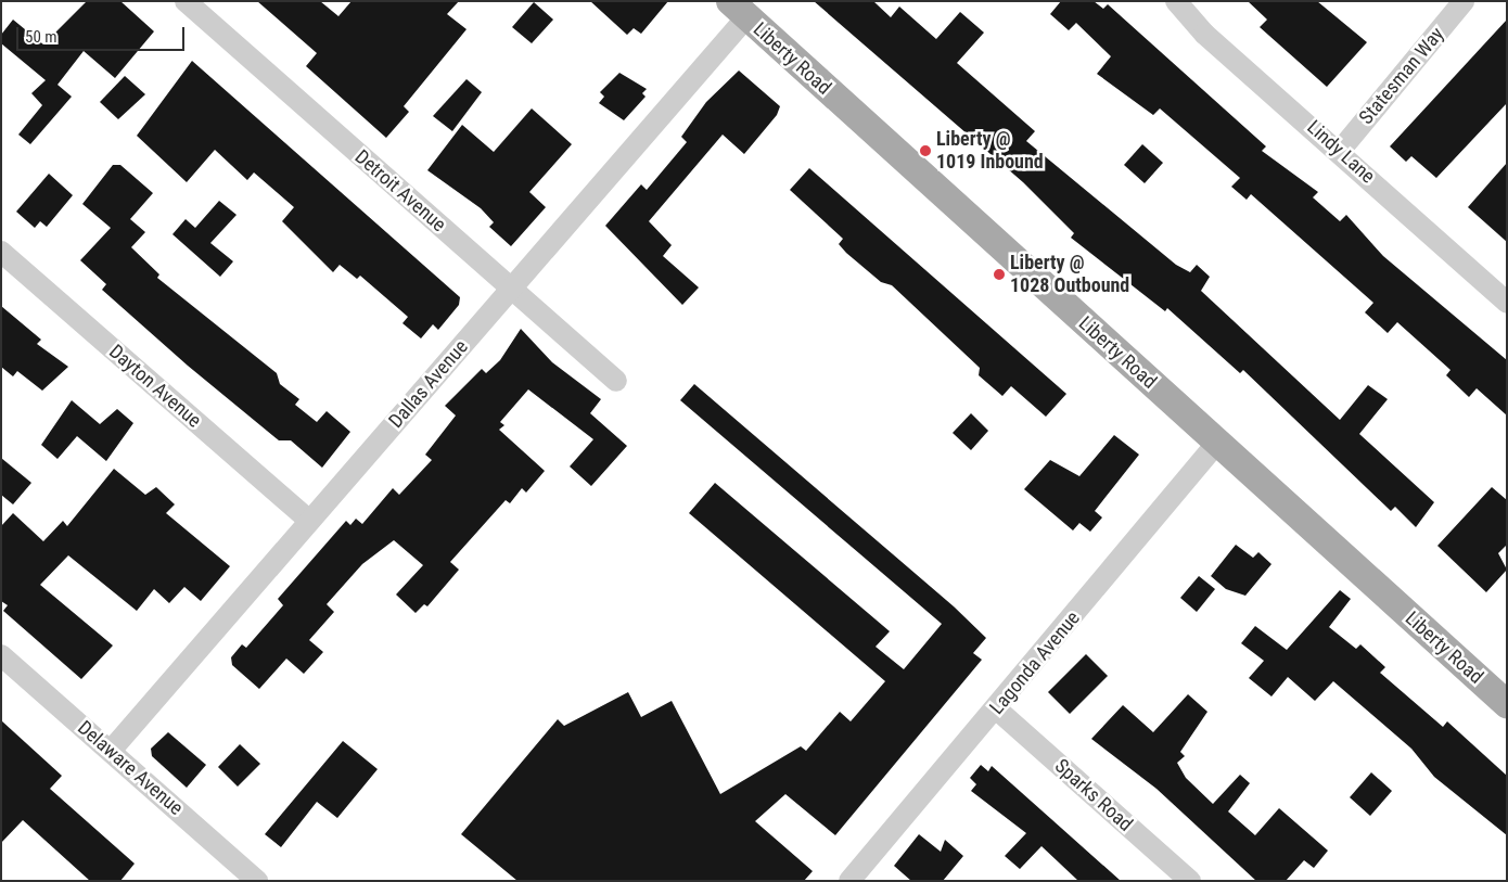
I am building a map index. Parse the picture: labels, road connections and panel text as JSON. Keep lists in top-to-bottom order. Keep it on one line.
{"streets":{"main road":["Liberty Road"],"street":["Statesman Way","Lindy Lane","Detroit Avenue","Dallas Avenue","Dayton Avenue","Lagonda Avenue","Delaware Avenue","Sparks Road"]},"crossings":[["Liberty Road","Dallas Avenue"],["Liberty Road","Lagonda Avenue"],["Statesman Way","Lindy Lane"],["Detroit Avenue","Dallas Avenue"],["Dallas Avenue","Dayton Avenue"],["Dallas Avenue","Delaware Avenue"],["Lagonda Avenue","Sparks Road"]],"places":["Liberty @ 1019 Inbound","Liberty @ 1028 Outbound"],"scale_bar":"50 m"}
